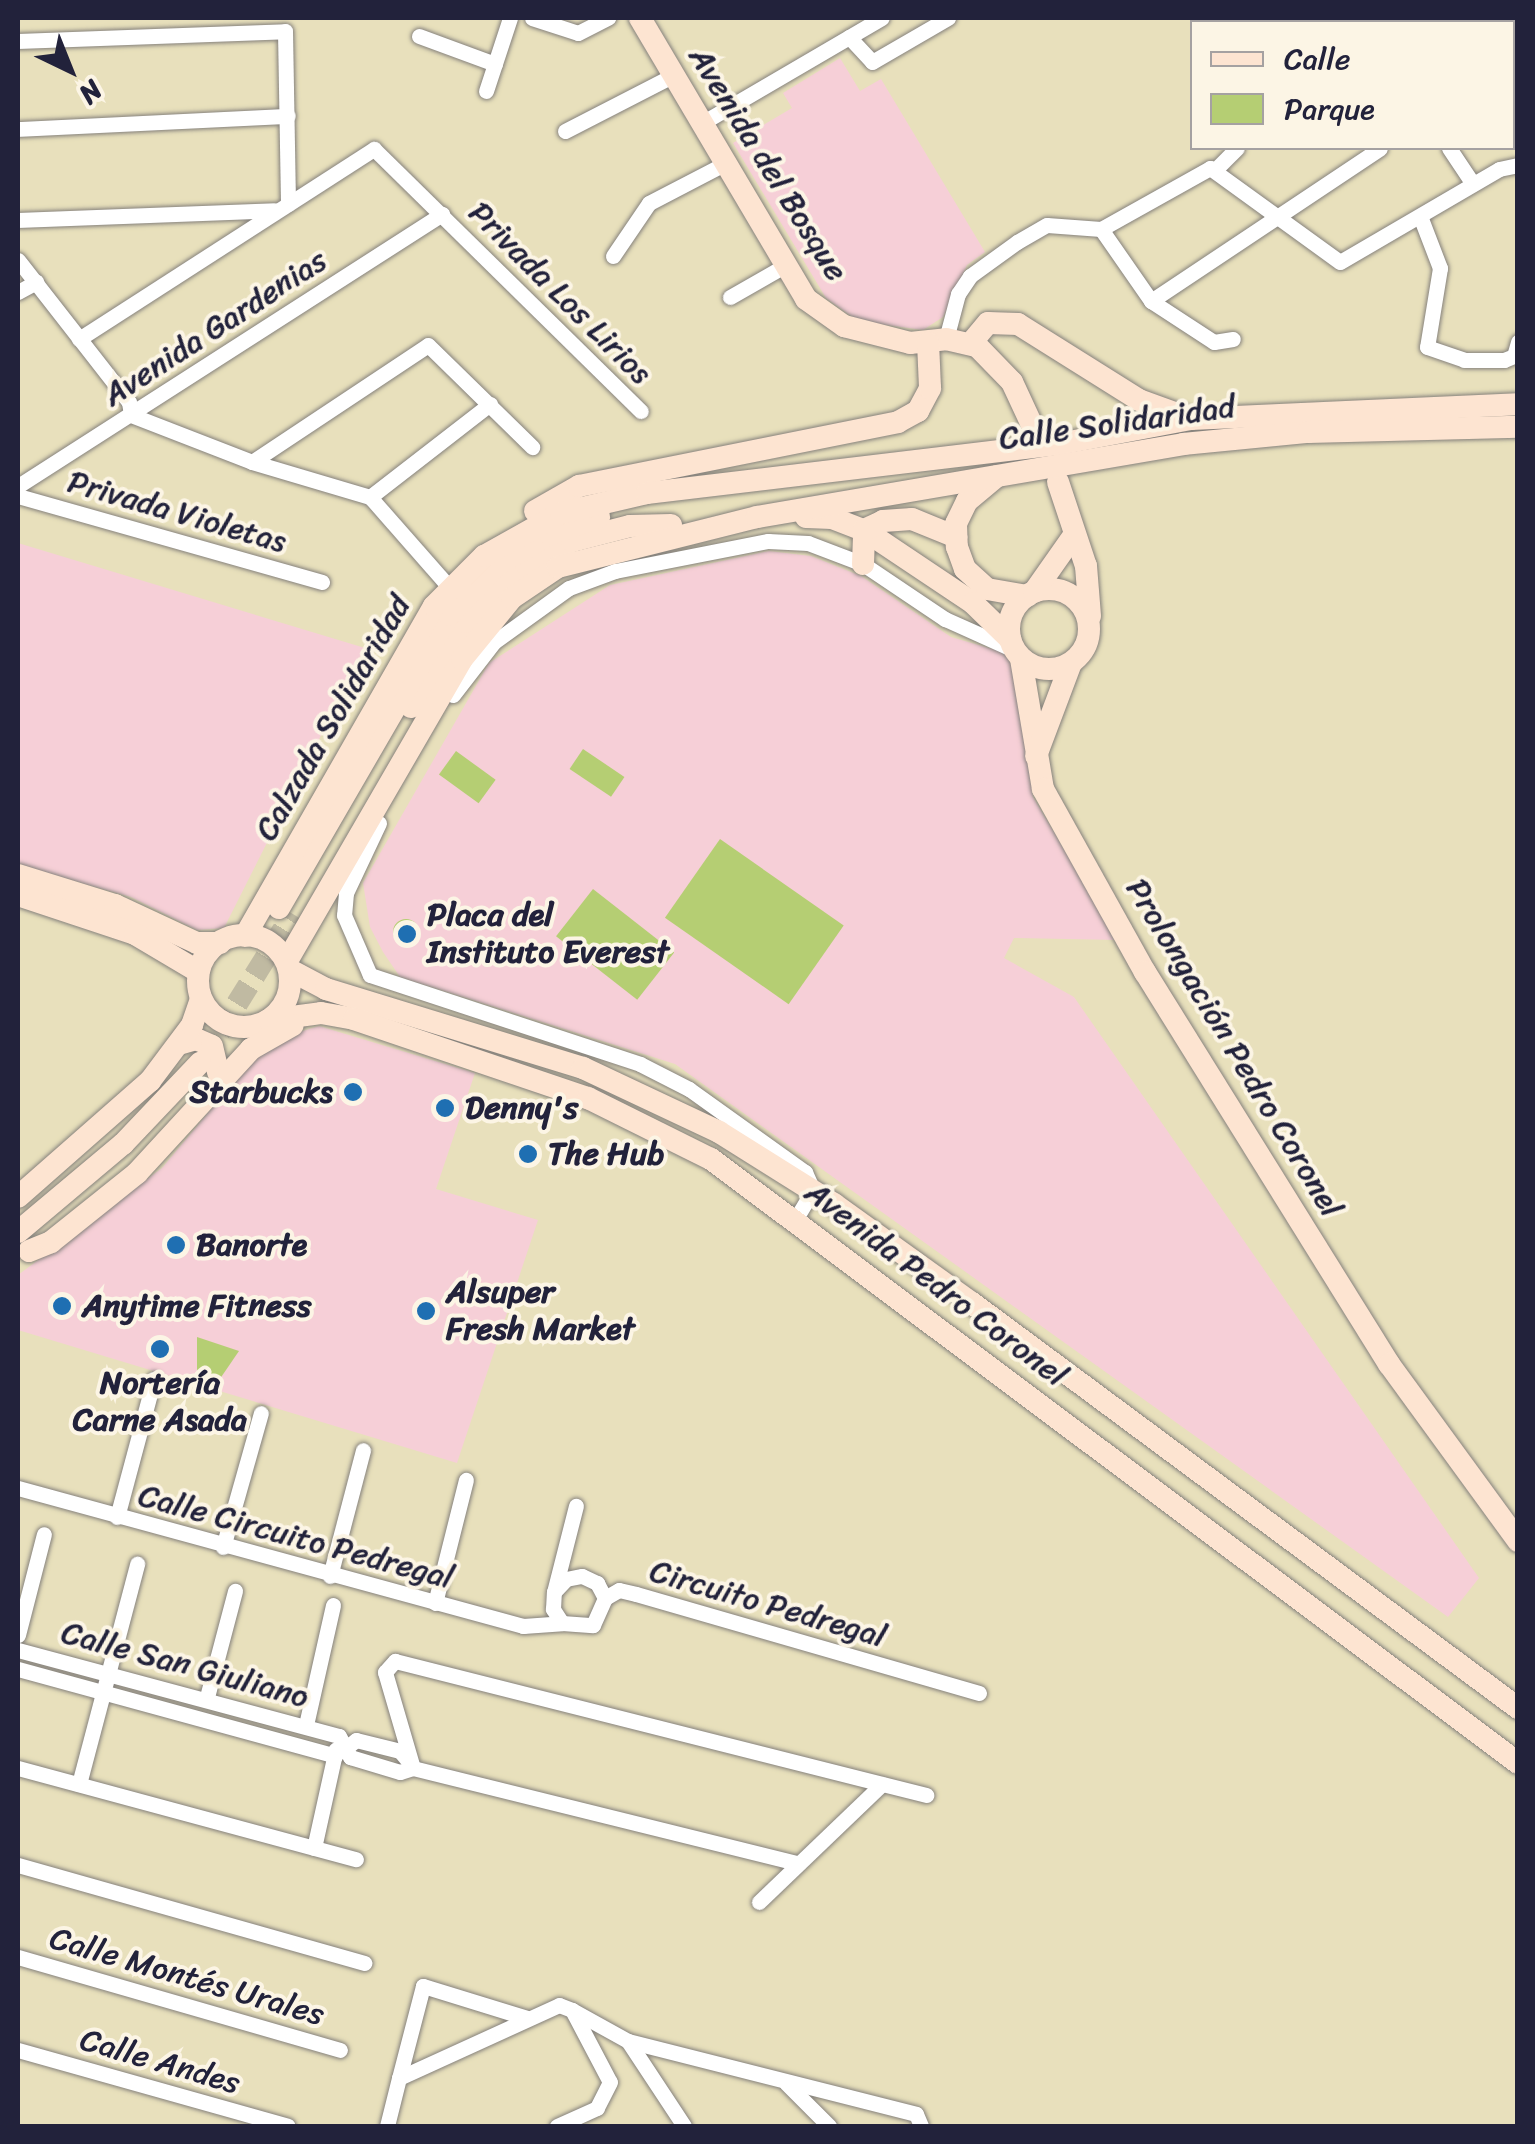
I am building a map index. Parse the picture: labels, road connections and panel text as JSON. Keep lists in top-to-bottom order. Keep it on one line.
{"streets":{"main road":["Avenida del Bosque","Calle Solidaridad","Calzada Solidaridad","Prolongación Pedro Coronel","Avenida Pedro Coronel"],"street":["Privada Los Lirios","Avenida Gardenias","Privada Violetas","Calle Circuito Pedregal","Circuito Pedregal","Calle San Giuliano","Calle Montés Urales","Calle Andes"]},"crossings":[["Privada Los Lirios","Avenida Gardenias"],["Calle Solidaridad","Calzada Solidaridad"],["Calzada Solidaridad","Avenida Pedro Coronel"],["Calle Circuito Pedregal","Circuito Pedregal"]],"places":["Placa del Instituto Everest","Starbucks","Denny's","The Hub","Banorte","Anytime Fitness","Alsuper Fresh Market","Nortería Carne Asada"],"legend":["Calle","Parque"],"north":"bottom right"}
